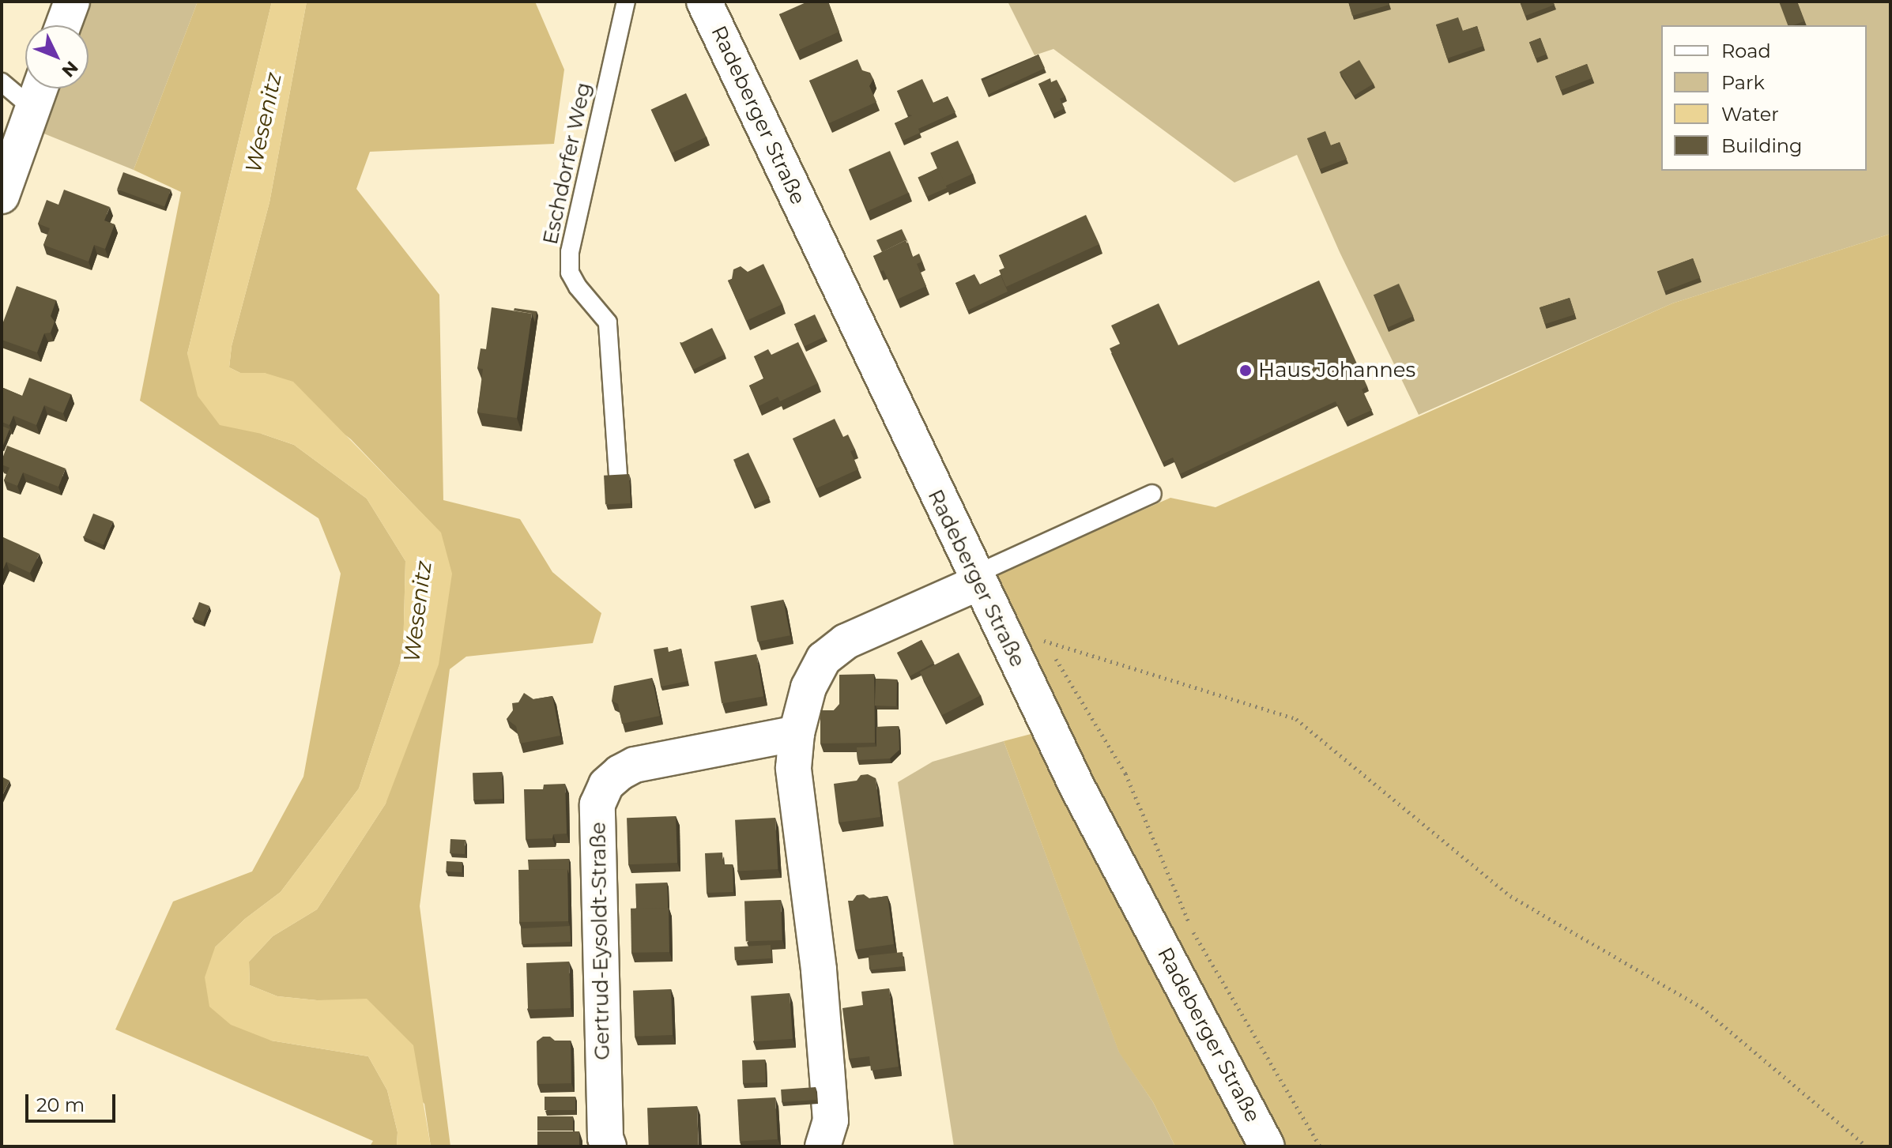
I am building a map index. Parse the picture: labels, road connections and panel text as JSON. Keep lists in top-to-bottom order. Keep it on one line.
{"streets":{"street":["Radeberger Straße","Gertrud-Eysoldt-Straße"],"lane":["Eschdorfer Weg"]},"water":["Wesenitz"],"places":["Haus Johannes"],"legend":["Road","Park","Water","Building"],"scale_bar":"20 m","north":"bottom right"}
